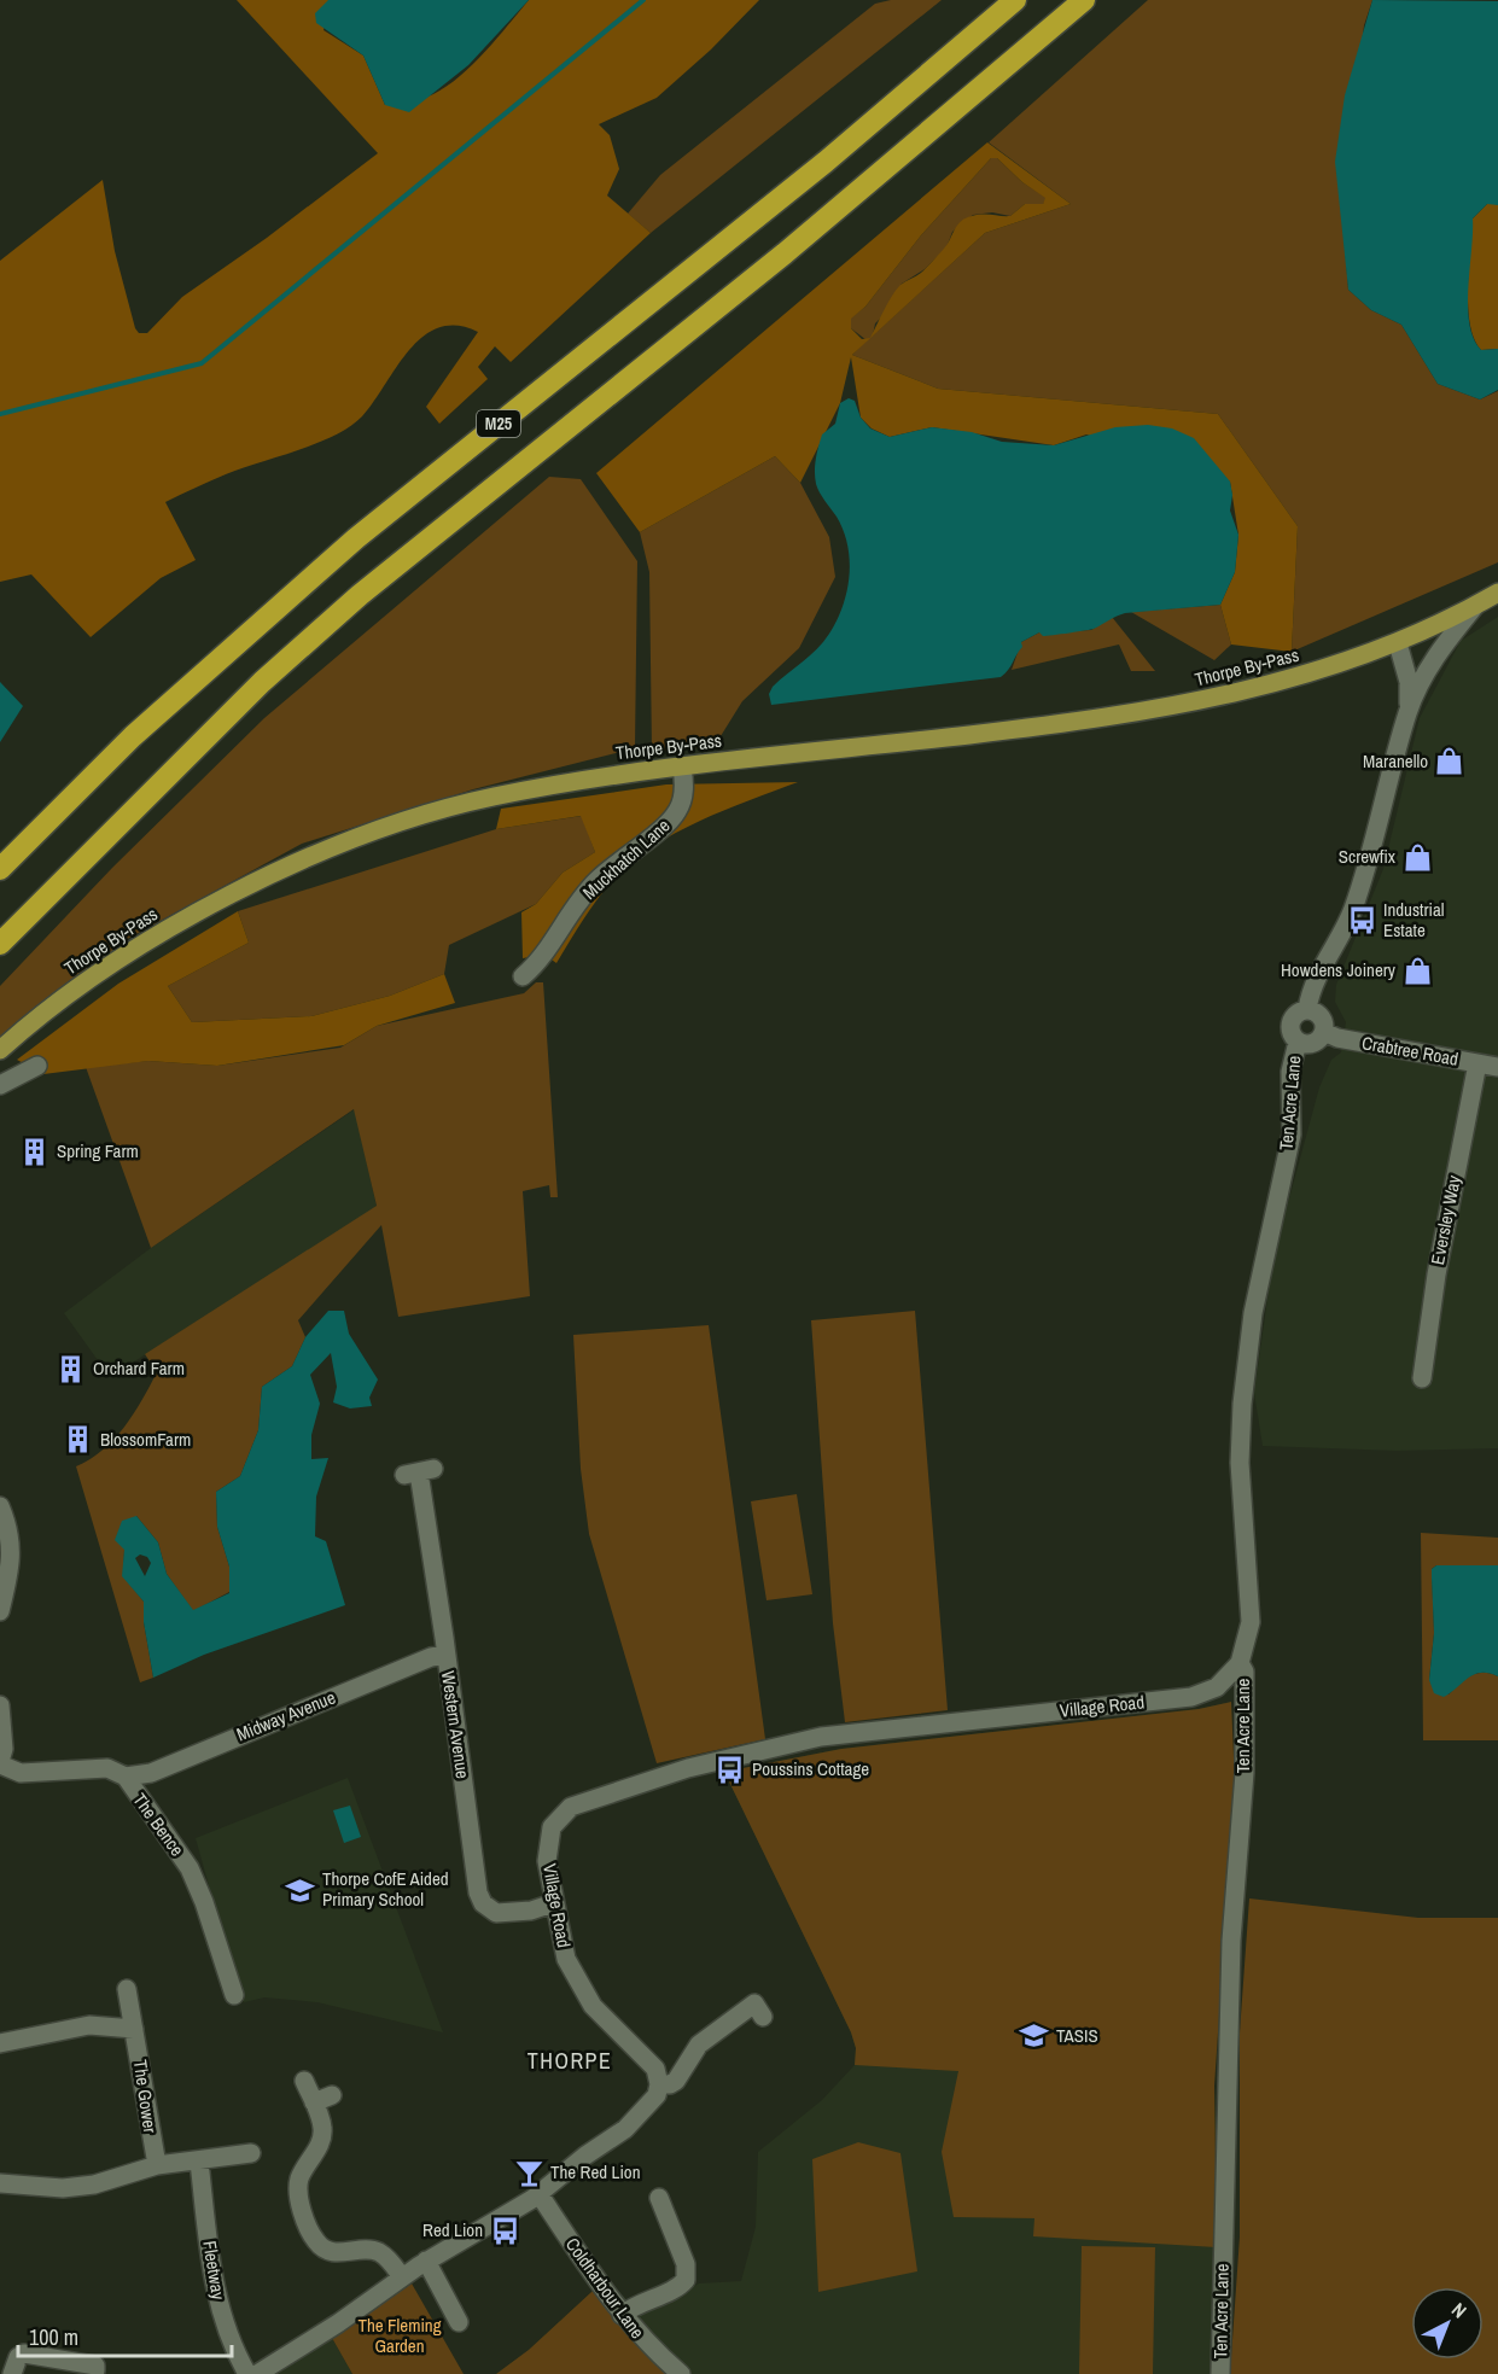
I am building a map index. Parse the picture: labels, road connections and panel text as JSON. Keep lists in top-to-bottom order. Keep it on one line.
{"streets":{"highway":["M25"],"main road":["Thorpe By-Pass"],"street":["Muckhatch Lane","Crabtree Road","Ten Acre Lane","Eversley Way","Village Road","Midway Avenue","Western Avenue","The Bence","The Gower","Fleetway","Coldharbour Lane"]},"crossings":[["Thorpe By-Pass","Muckhatch Lane"],["Crabtree Road","Ten Acre Lane"],["Crabtree Road","Eversley Way"],["Ten Acre Lane","Village Road"],["Village Road","Western Avenue"],["Midway Avenue","Western Avenue"],["Midway Avenue","The Bence"]],"districts":["THORPE"],"parks":["The Fleming Garden"],"places":{"shop":["Maranello","Screwfix","Howdens Joinery"],"bus stop":["Industrial Estate","Poussins Cottage","Red Lion"],"building":["Spring Farm","Orchard Farm","BlossomFarm"],"school or university":["Thorpe CofE Aided Primary School","TASIS"],"bar":["The Red Lion"]},"scale_bar":"100 m","north":"top right"}
